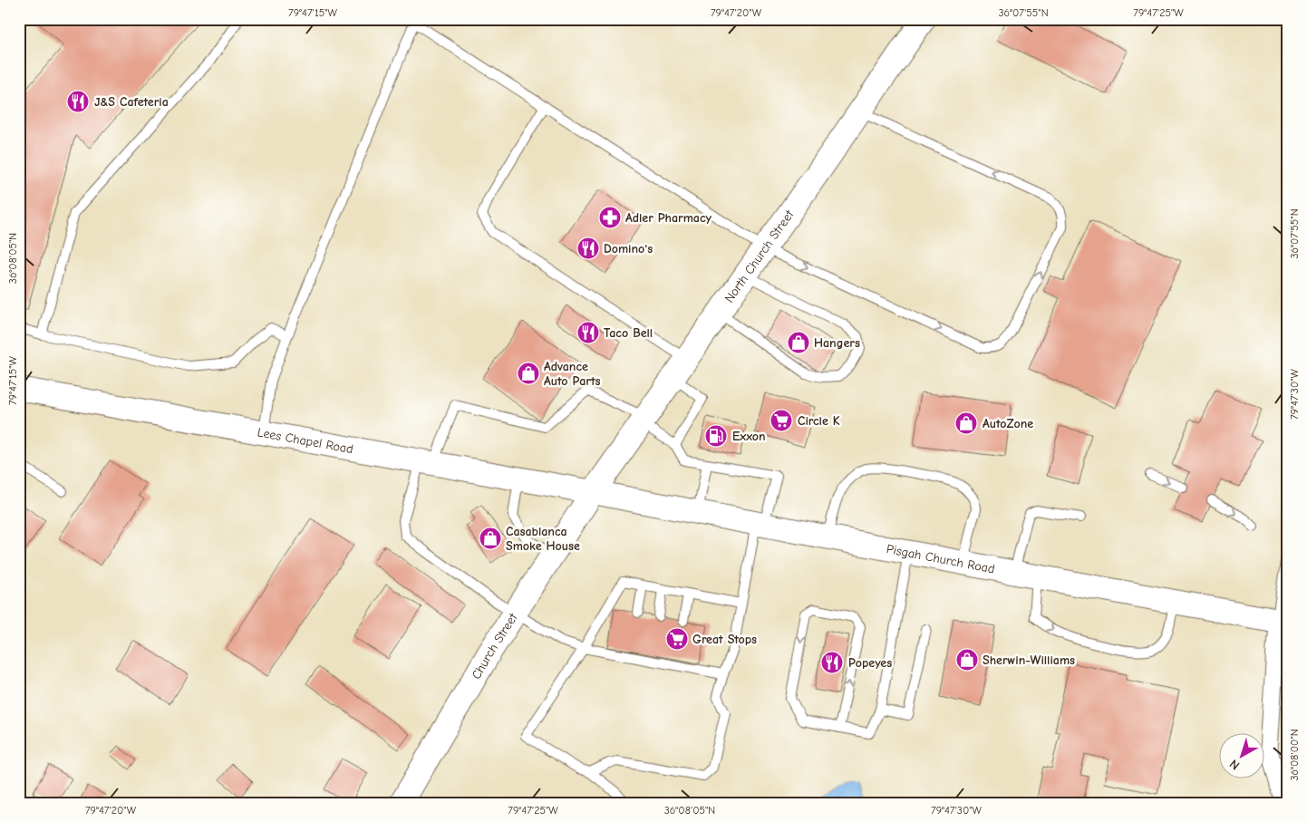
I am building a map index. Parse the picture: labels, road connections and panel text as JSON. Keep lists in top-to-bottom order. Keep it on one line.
{"streets":{"main road":["North Church Street","Lees Chapel Road","Pisgah Church Road","Church Street"]},"crossings":[["North Church Street","Lees Chapel Road"],["North Church Street","Pisgah Church Road"],["North Church Street","Church Street"],["Lees Chapel Road","Pisgah Church Road"],["Lees Chapel Road","Church Street"],["Pisgah Church Road","Church Street"]],"places":{"restaurant":["J&S Cafeteria","Domino's","Taco Bell","Popeyes"],"pharmacy":["Adler Pharmacy"],"shop":["Hangers","Advance Auto Parts","AutoZone","Casablanca Smoke House","Sherwin-Williams"],"supermarket":["Circle K","Great Stops"],"fuel station":["Exxon"]},"north":"bottom left","coordinates":["79°47'15\"W","79°47'20\"W","36°07'55\"N","79°47'25\"W","36°08'05\"N","79°47'30\"W","36°08'00\"N"]}
